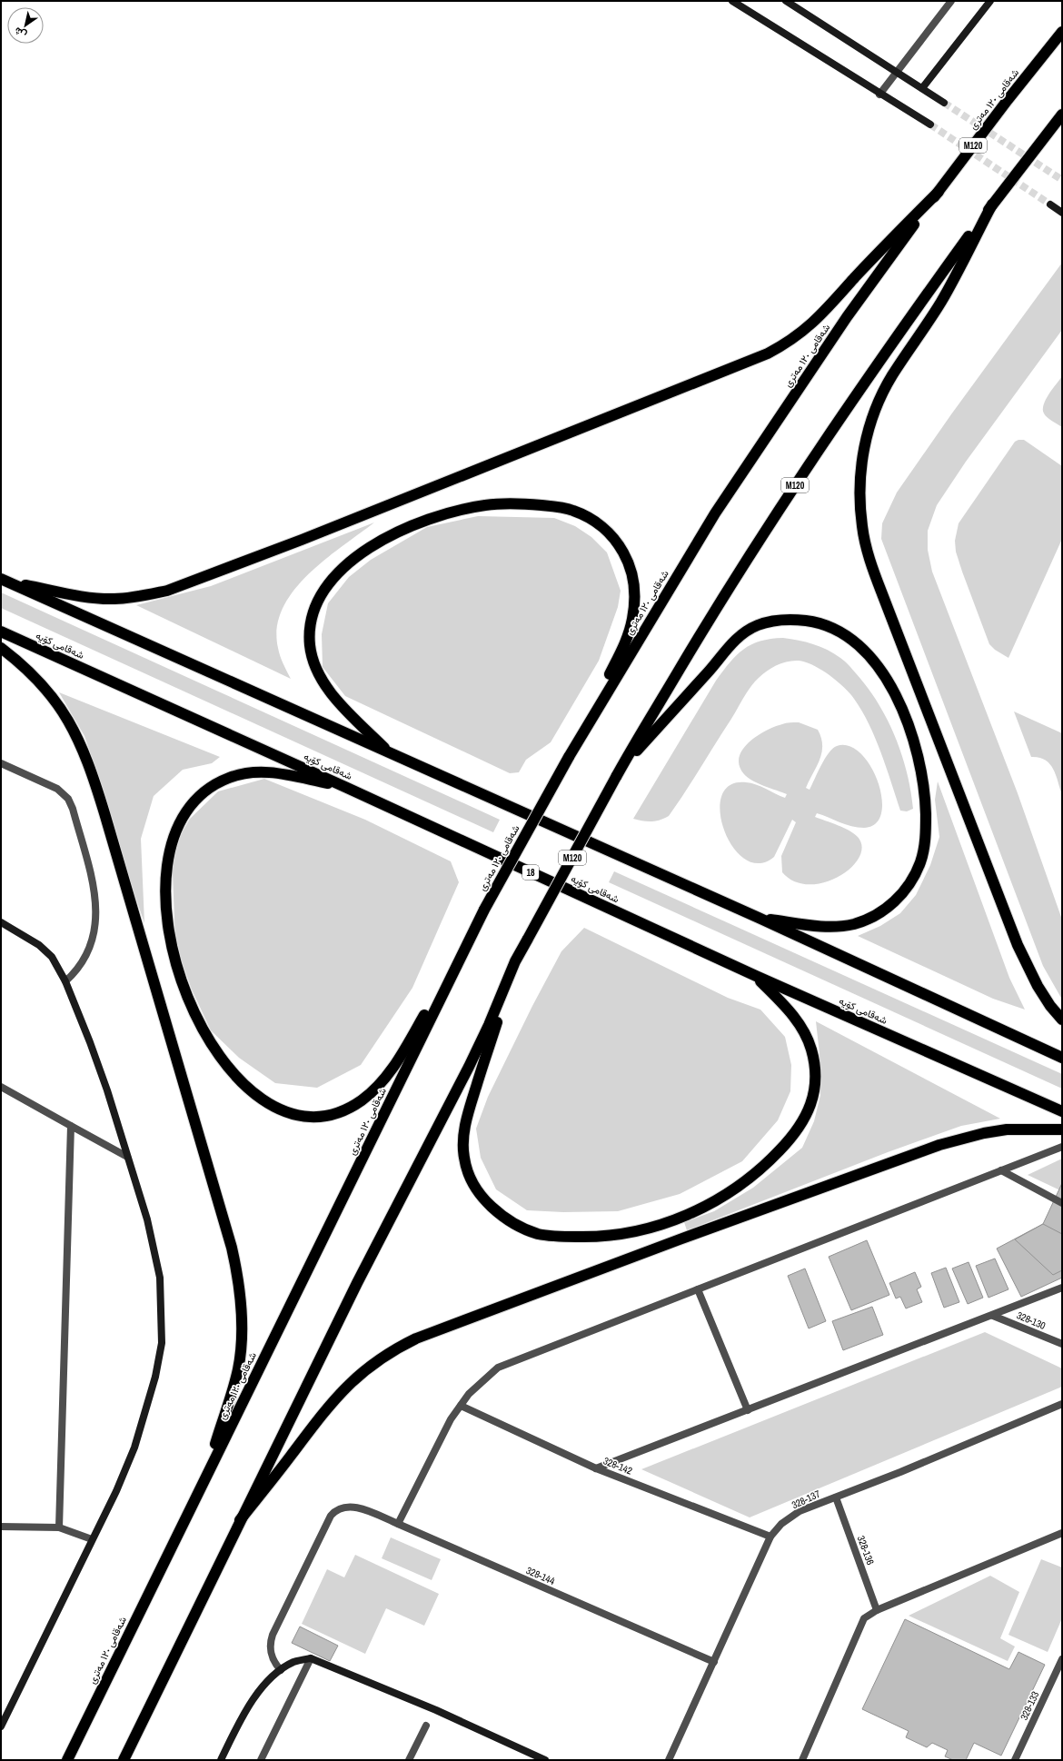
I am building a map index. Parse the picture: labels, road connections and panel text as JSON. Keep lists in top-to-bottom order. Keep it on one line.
{"streets":{"highway":["شەقامی ١٢٠ مەتری","M120","شەقامی کۆیە","18"],"street":["328-130","328-142","328-137","328-136","328-144","328-133"]},"crossings":[["328-142","328-137"],["328-137","328-136"],["328-137","328-144"]],"north":"bottom left"}
